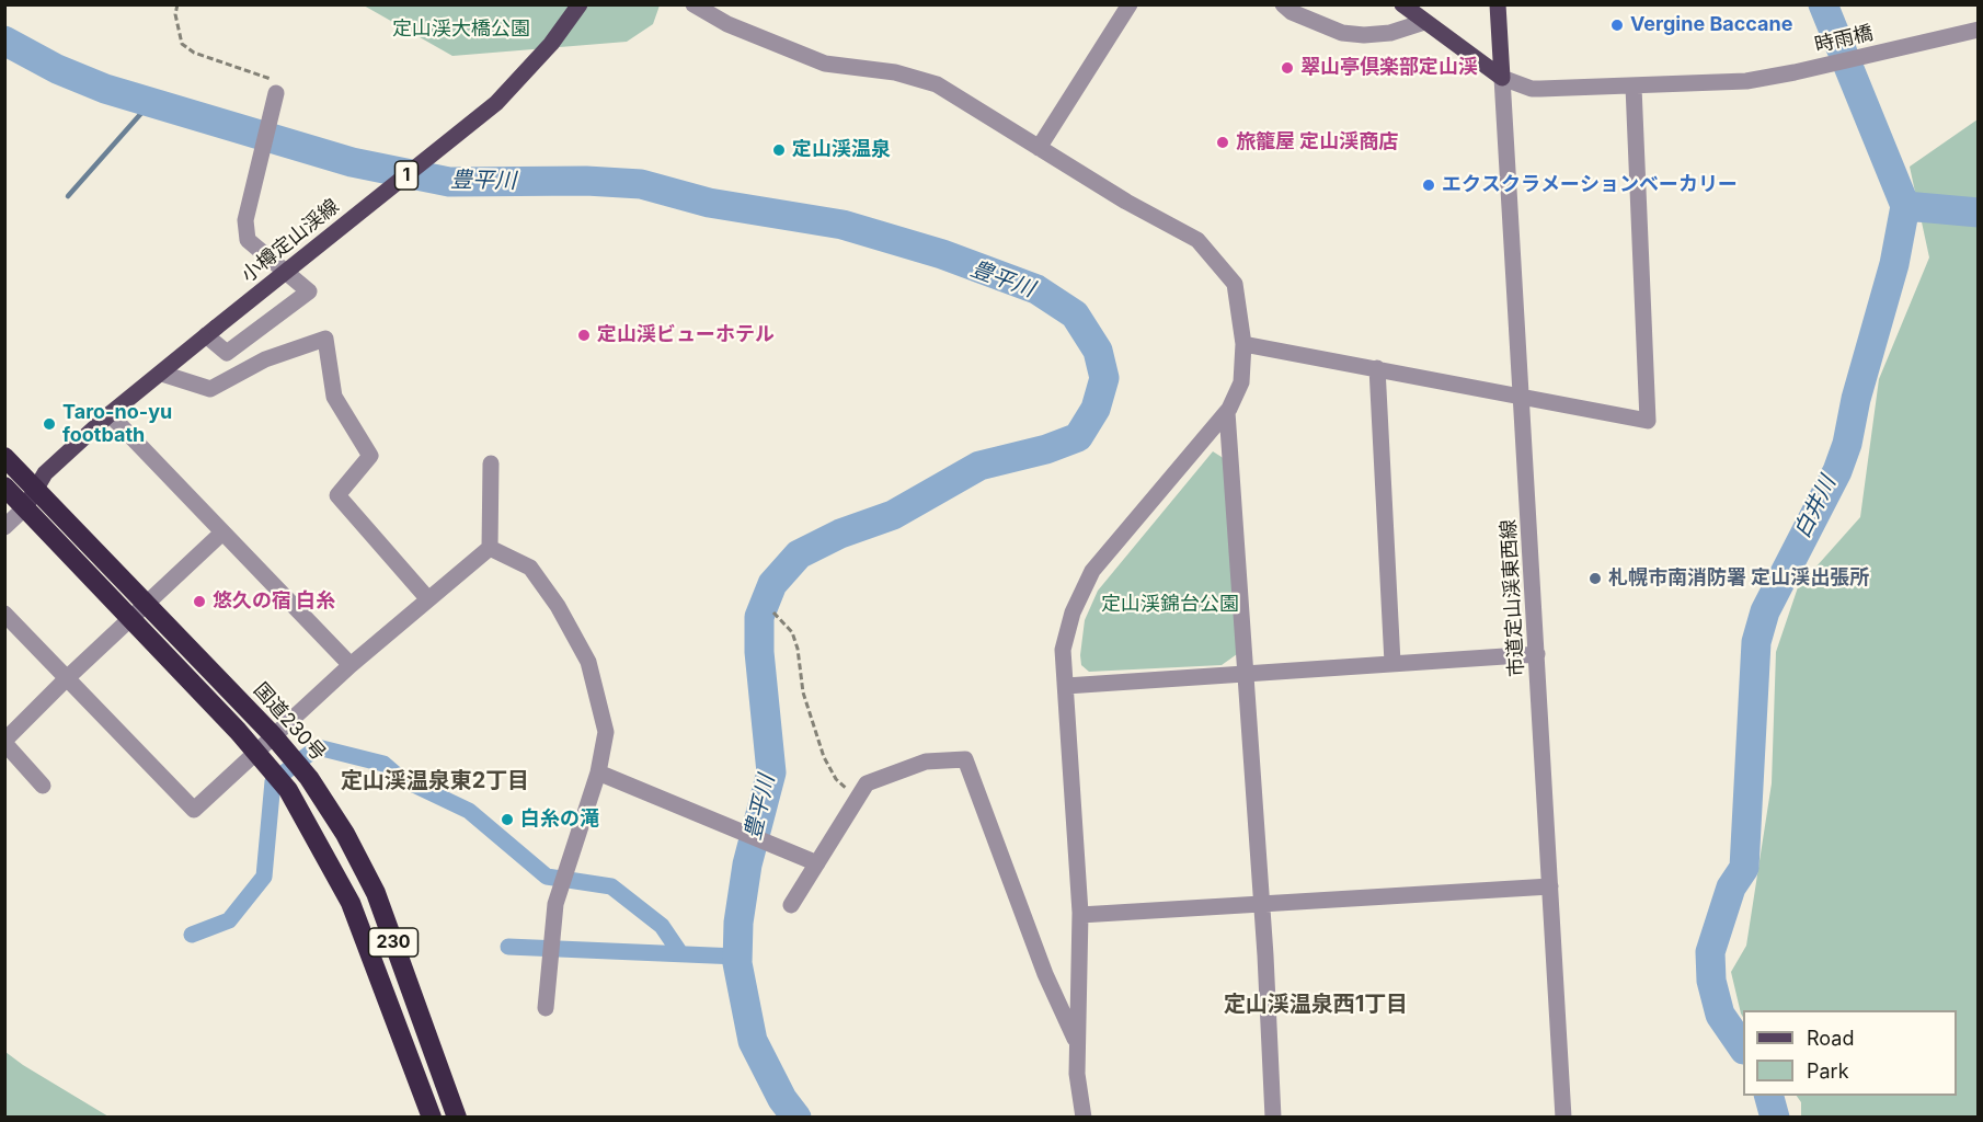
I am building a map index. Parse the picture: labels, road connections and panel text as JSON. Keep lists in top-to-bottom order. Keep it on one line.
{"streets":{"highway":["国道230号","230"],"main road":["1","小樽定山渓線"],"street":["時雨橋","市道定山渓東西線"]},"crossings":[["時雨橋","市道定山渓東西線"],["小樽定山渓線","国道230号"],["小樽定山渓線","230"]],"districts":["定山渓温泉東2丁目","定山渓温泉西1丁目"],"water":["豊平川","白井川"],"parks":["定山渓大橋公園","定山渓錦台公園"],"places":["Vergine Baccane","翠山亭倶楽部定山渓","旅籠屋 定山渓商店","定山渓温泉","エクスクラメーションベーカリー","定山渓ビューホテル","Taro-no-yu footbath","札幌市南消防署 定山渓出張所","悠久の宿 白糸","白糸の滝"],"legend":["Road","Park"]}
